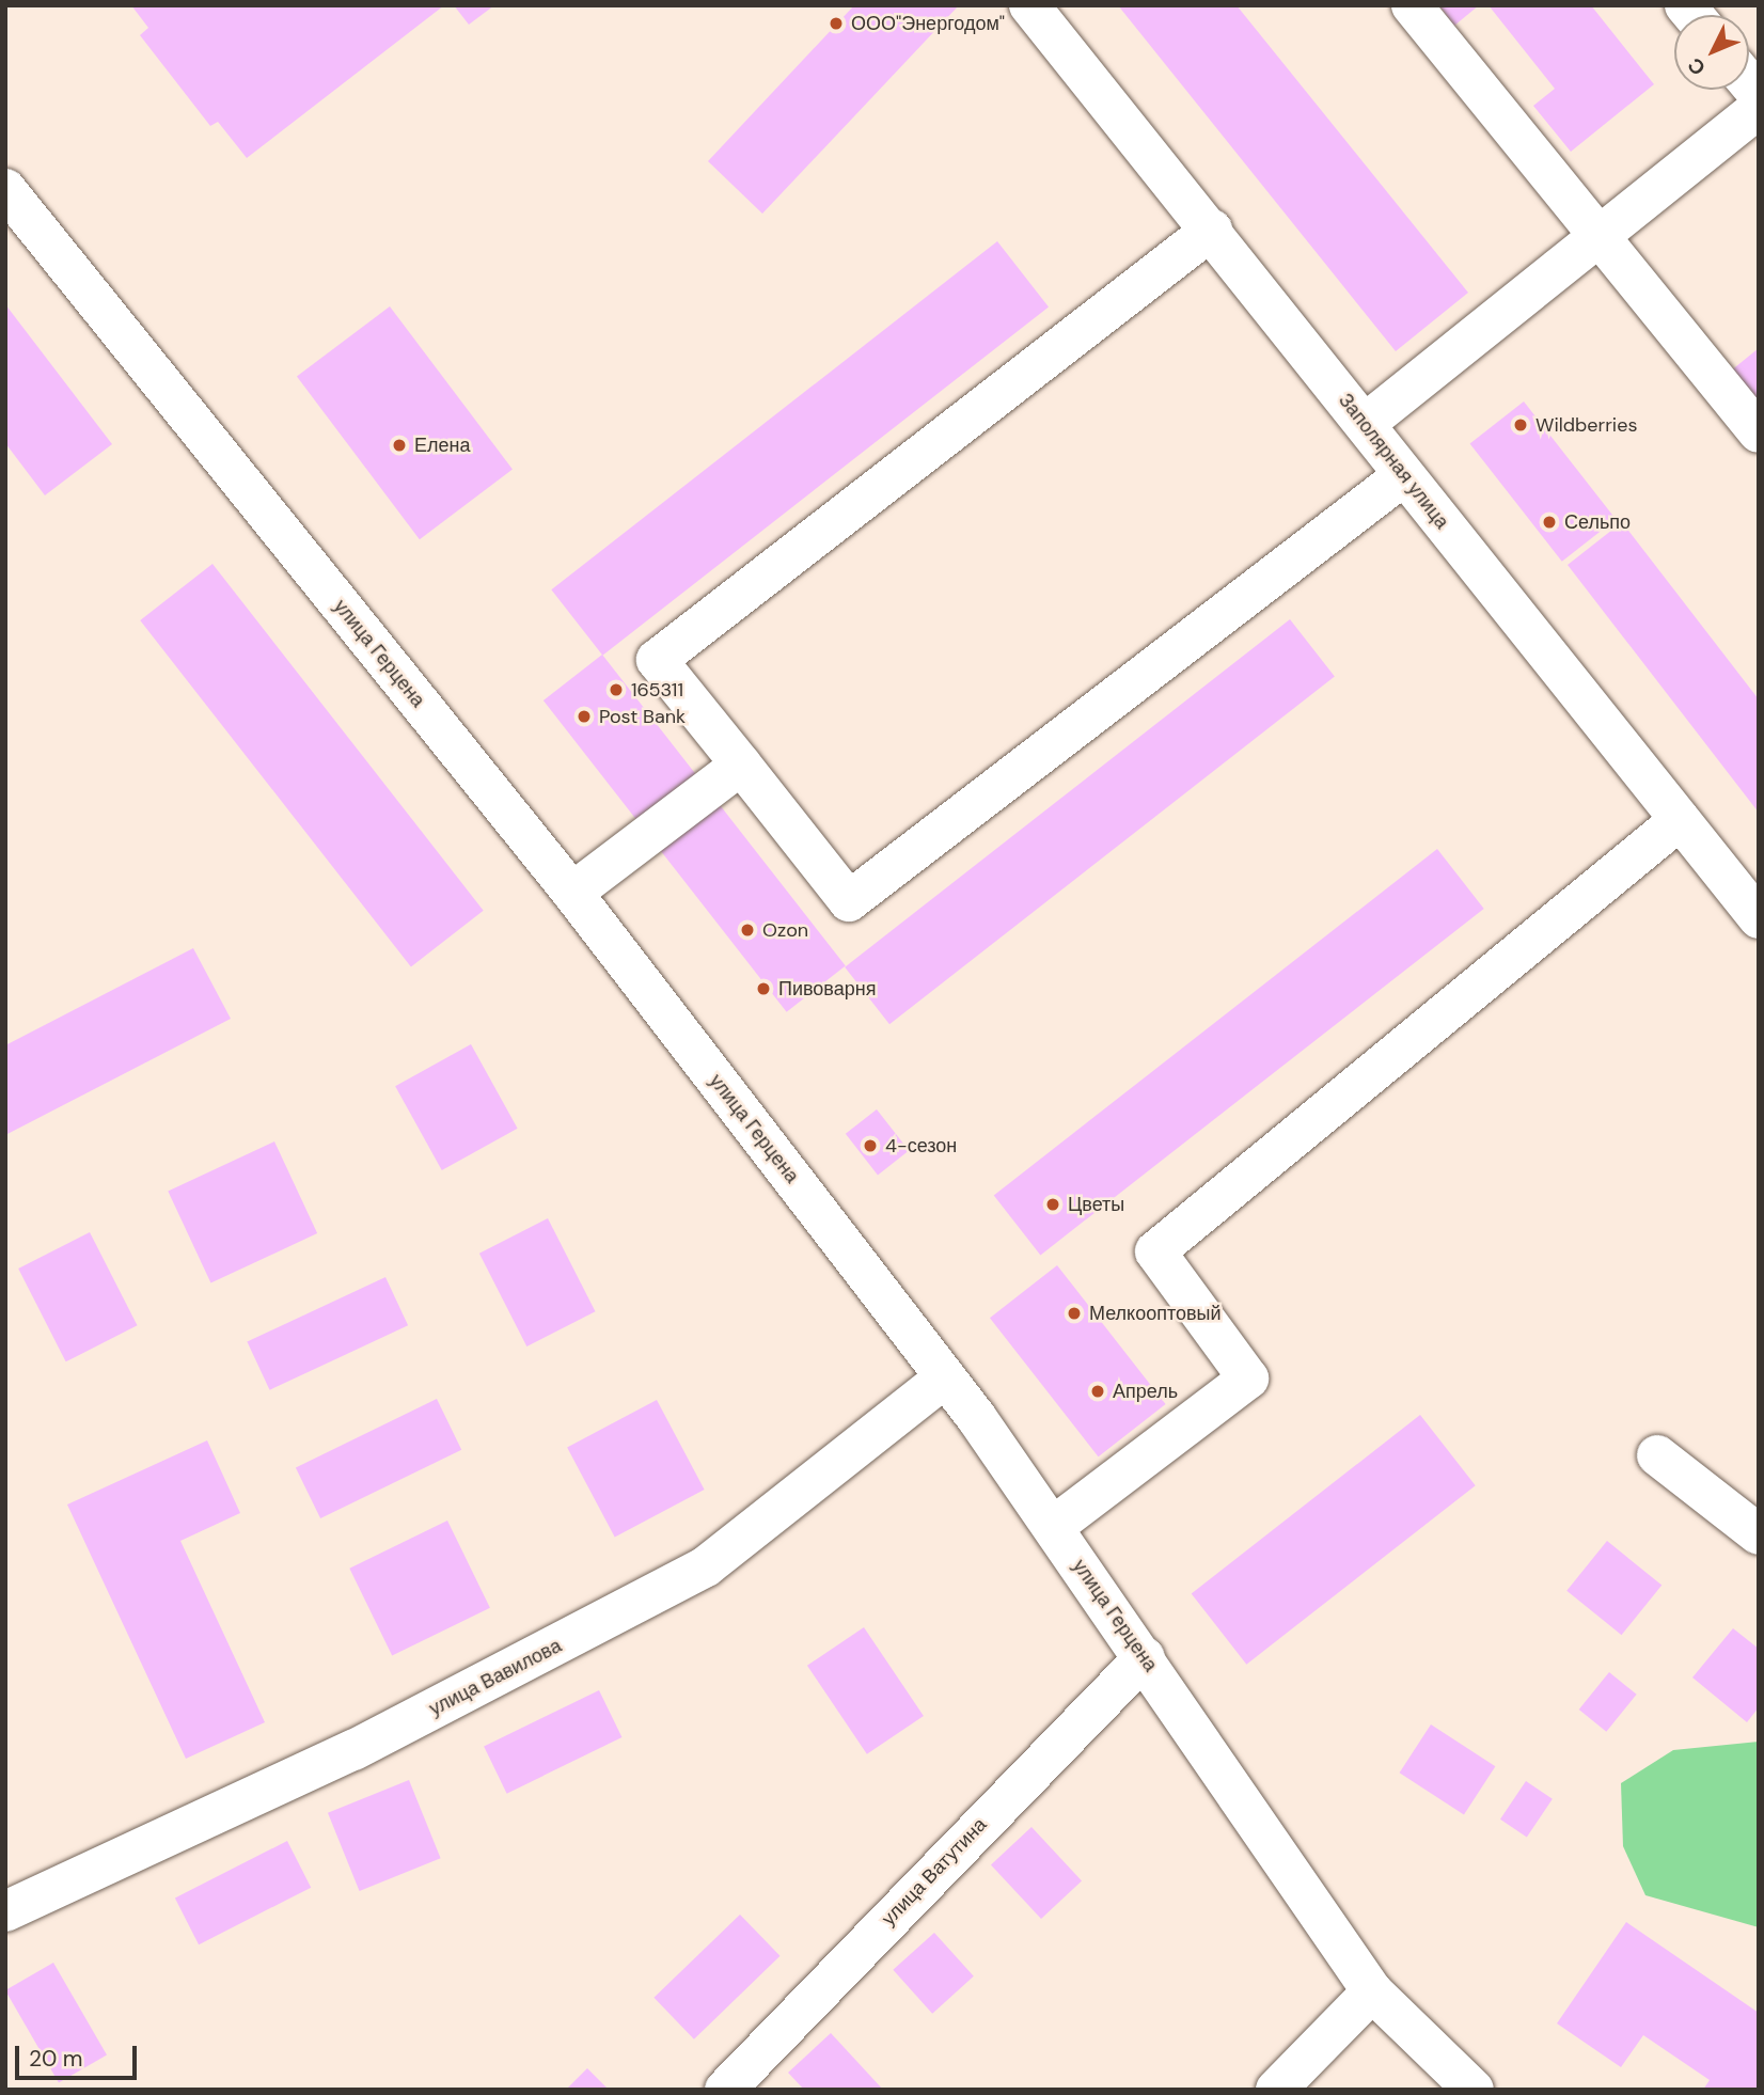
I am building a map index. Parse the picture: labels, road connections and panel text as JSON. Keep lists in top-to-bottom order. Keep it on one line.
{"streets":{"street":["Заполярная улица","улица Герцена","улица Вавилова","улица Ватутина"]},"crossings":[["улица Герцена","улица Вавилова"],["улица Герцена","улица Ватутина"]],"places":["ООО\"Энергодом\"","Wildberries","Елена","Сельпо","165311","Post Bank","Ozon","Пивоварня","4-сезон","Цветы","Мелкооптовый","Апрель"],"scale_bar":"20 m","north":"bottom left"}
